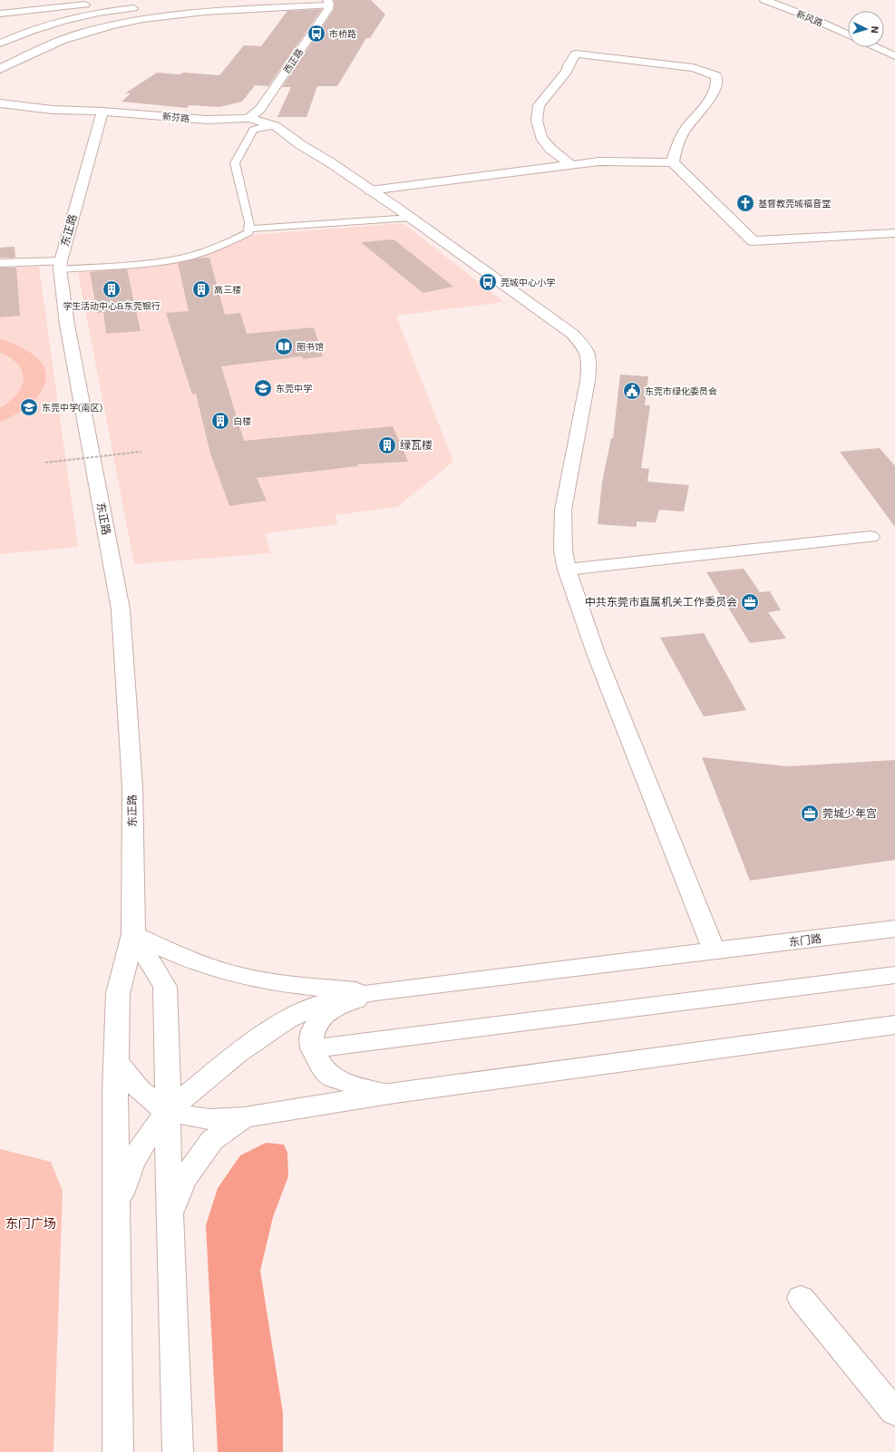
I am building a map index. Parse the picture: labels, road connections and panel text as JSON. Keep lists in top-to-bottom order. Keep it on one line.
{"streets":{"street":["新风路","西正路","新芬路","东正路","东门路"]},"crossings":[["西正路","新芬路"],["新芬路","东正路"]],"parks":["东门广场"],"places":{"bus stop":["市桥路","莞城中心小学"],"church":["基督教莞城福音堂"],"building":["学生活动中心&东莞银行","高三楼","白楼","绿瓦楼"],"library":["图书馆"],"school or university":["东莞中学","东莞中学(南区)"],"public building":["东莞市绿化委员会"],"office":["中共东莞市直属机关工作委员会","莞城少年宫"]},"north":"right"}
